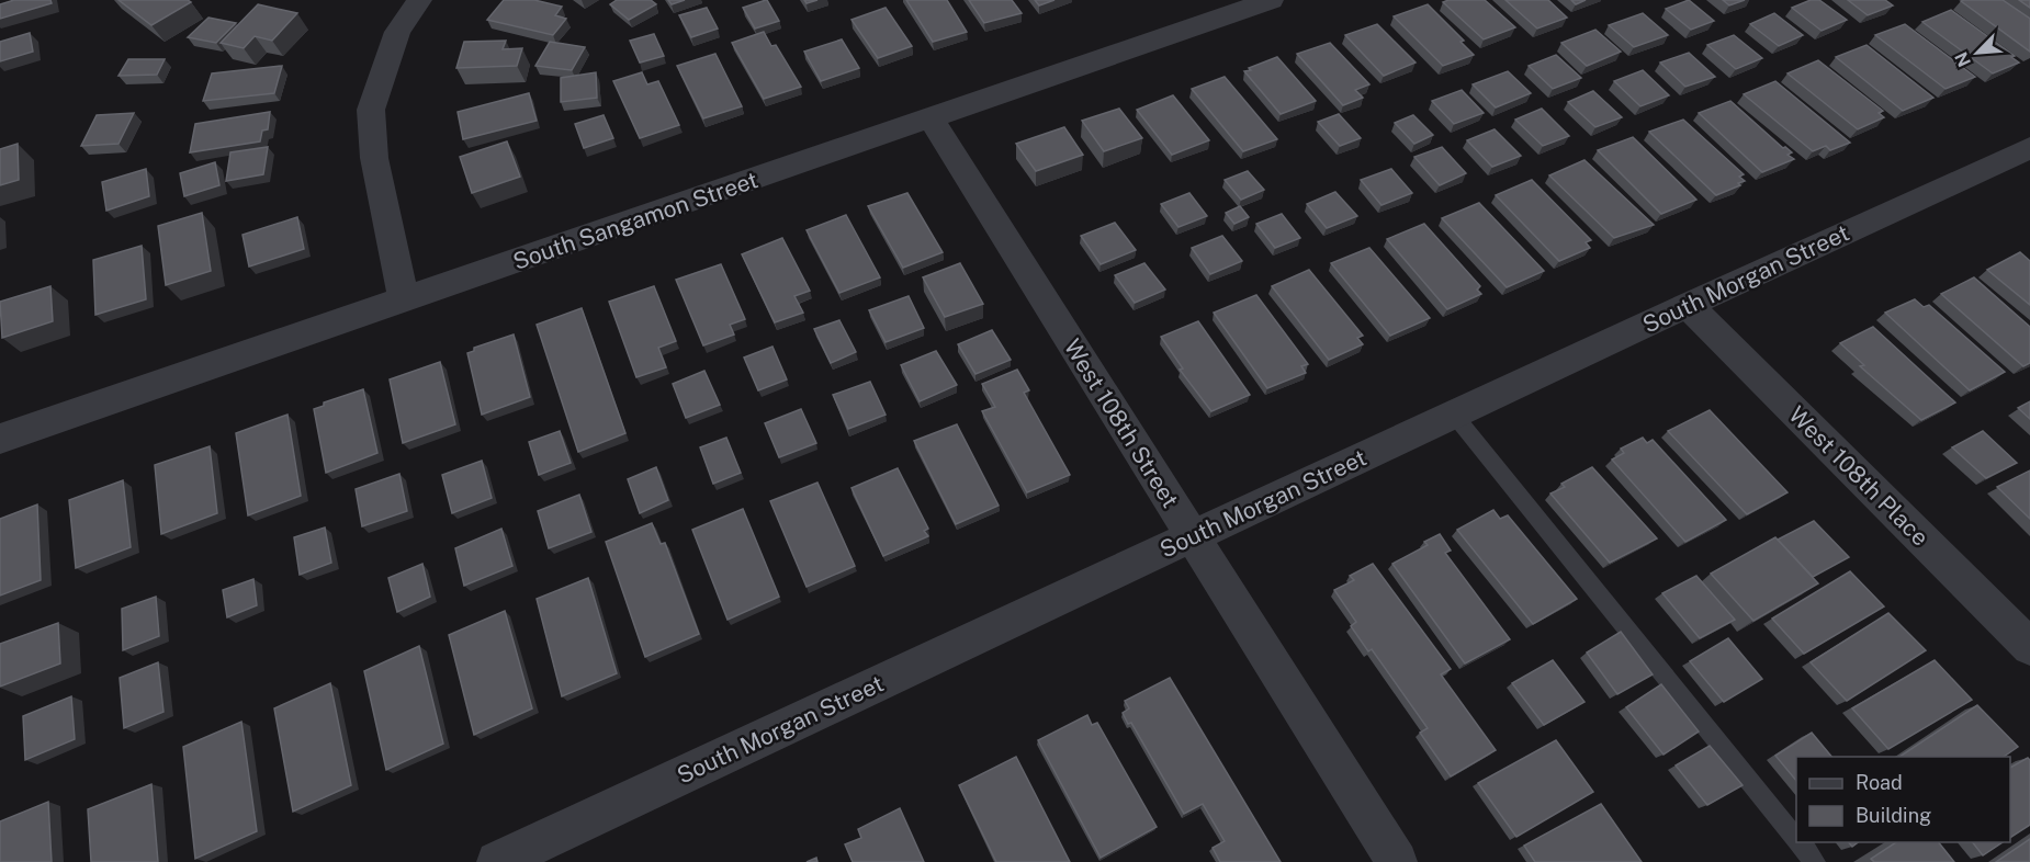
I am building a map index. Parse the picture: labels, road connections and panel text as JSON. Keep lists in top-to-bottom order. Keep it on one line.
{"streets":{"street":["South Sangamon Street","South Morgan Street","West 108th Street","West 108th Place"]},"crossings":[["South Sangamon Street","West 108th Street"],["South Morgan Street","West 108th Street"],["South Morgan Street","West 108th Place"]],"legend":["Road","Building"],"north":"bottom left"}
